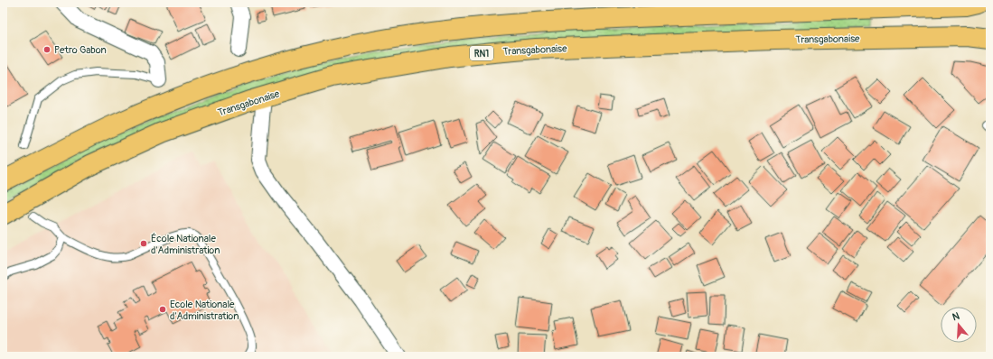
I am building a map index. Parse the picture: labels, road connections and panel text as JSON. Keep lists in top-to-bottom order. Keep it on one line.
{"streets":{"highway":["Transgabonaise","RN1"]},"places":["Petro Gabon","École Nationale d'Administration","Ecole Nationale d'Administration"],"north":"top"}
